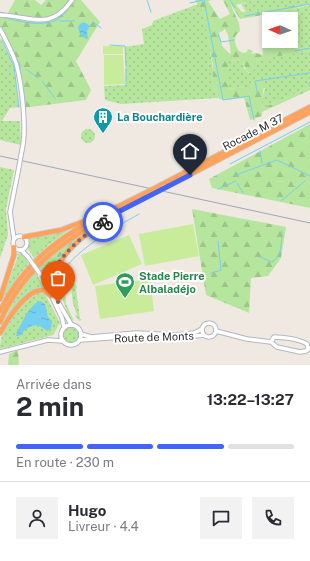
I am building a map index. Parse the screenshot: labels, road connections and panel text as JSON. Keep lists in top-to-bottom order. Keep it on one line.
{"streets":{"highway":["Rocade M 37"],"main road":["Route de Monts"]},"places":{"building":["La Bouchardière"],"sports":["Stade Pierre Albaladéjo"]},"north":"left","page":{"heading":["2 min","Arrivée dans","13:22–13:27"],"panel":["Hugo","Livreur · 4.4"],"bar":"En route · 230 m"}}
